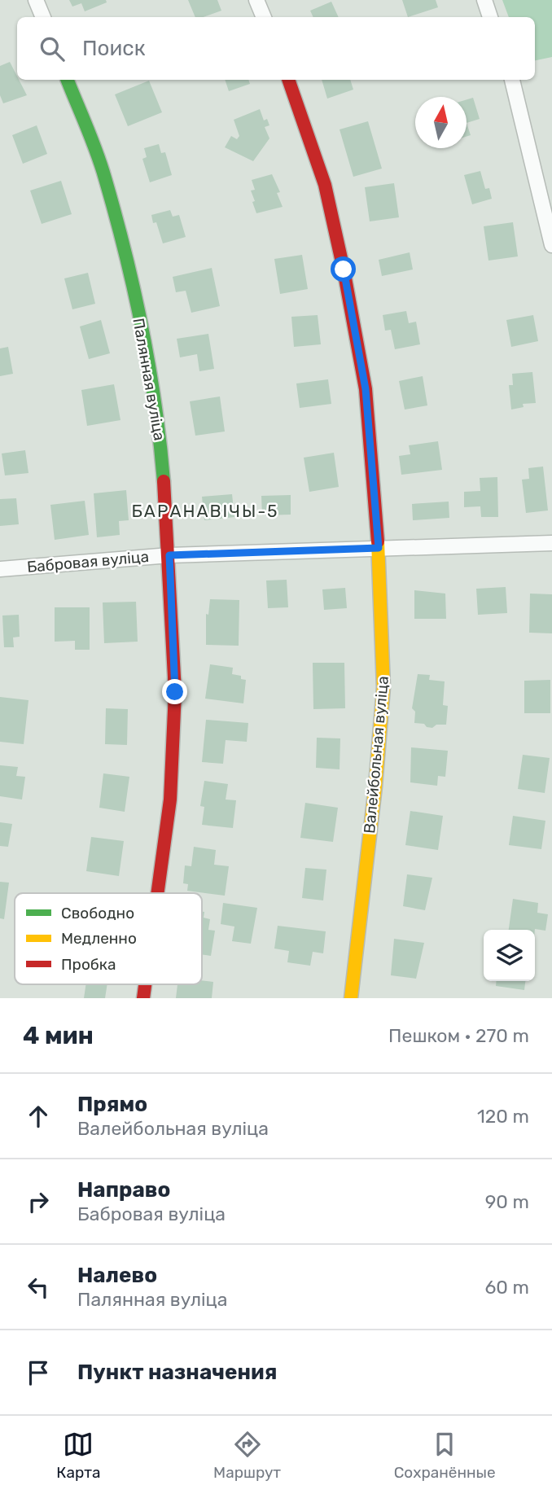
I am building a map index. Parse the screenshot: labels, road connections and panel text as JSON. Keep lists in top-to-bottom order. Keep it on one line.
{"streets":{"street":["Палянная вуліца","Бабровая вуліца","Валейбольная вуліца"]},"crossings":[["Палянная вуліца","Бабровая вуліца"],["Бабровая вуліца","Валейбольная вуліца"]],"districts":["БАРАНАВІЧЫ-5"],"legend":["Свободно","Медленно","Пробка"],"north":"top","page":{"search":"Поиск","heading":["4 мин","Пешком · 270 m"],"list":[["Прямо","Валейбольная вуліца","120 m"],["Направо","Бабровая вуліца","90 m"],["Налево","Палянная вуліца","60 m"],"Пункт назначения"],"nav":["Карта","Маршрут","Сохранённые"]}}
